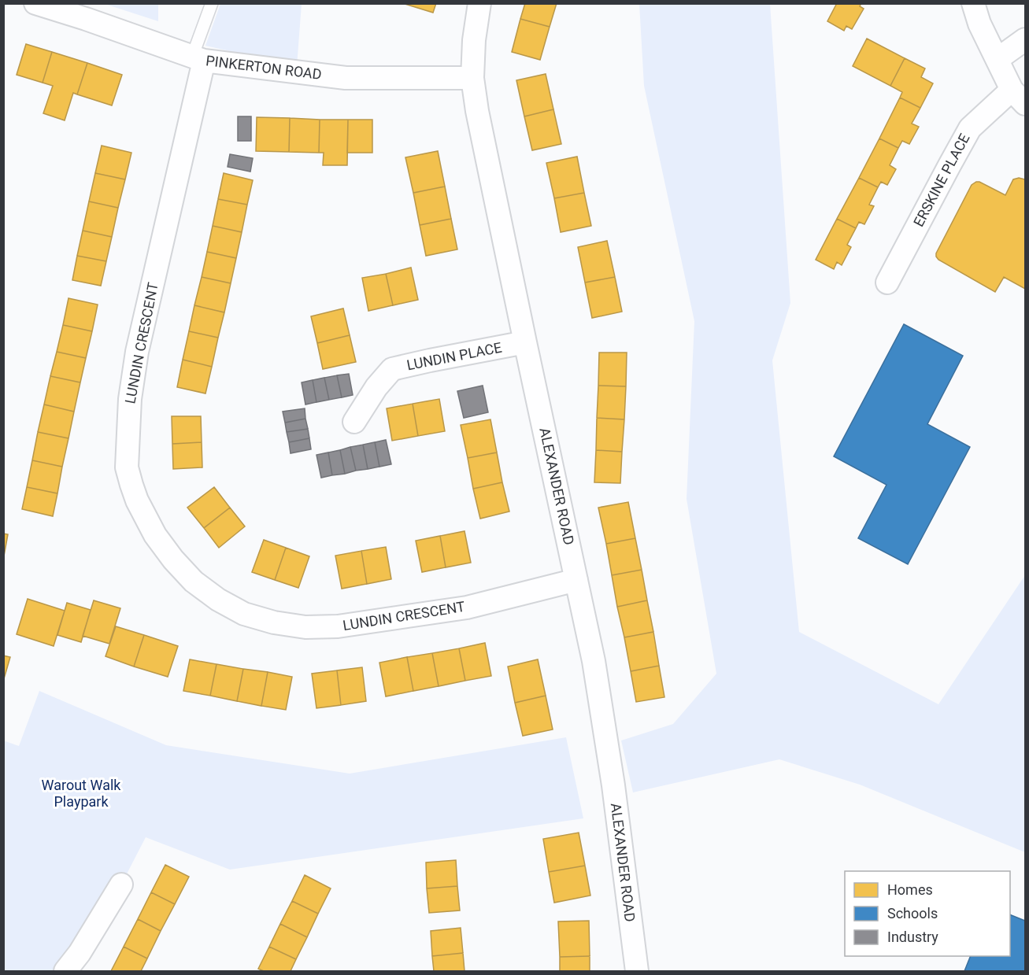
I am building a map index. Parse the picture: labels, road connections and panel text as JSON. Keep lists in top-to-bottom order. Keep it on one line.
{"streets":{"street":["PINKERTON ROAD","ERSKINE PLACE","LUNDIN CRESCENT","LUNDIN PLACE","ALEXANDER ROAD"]},"crossings":[["PINKERTON ROAD","LUNDIN CRESCENT"],["PINKERTON ROAD","ALEXANDER ROAD"],["LUNDIN CRESCENT","ALEXANDER ROAD"],["LUNDIN PLACE","ALEXANDER ROAD"]],"parks":["Warout Walk Playpark"],"legend":["Homes","Schools","Industry"]}
